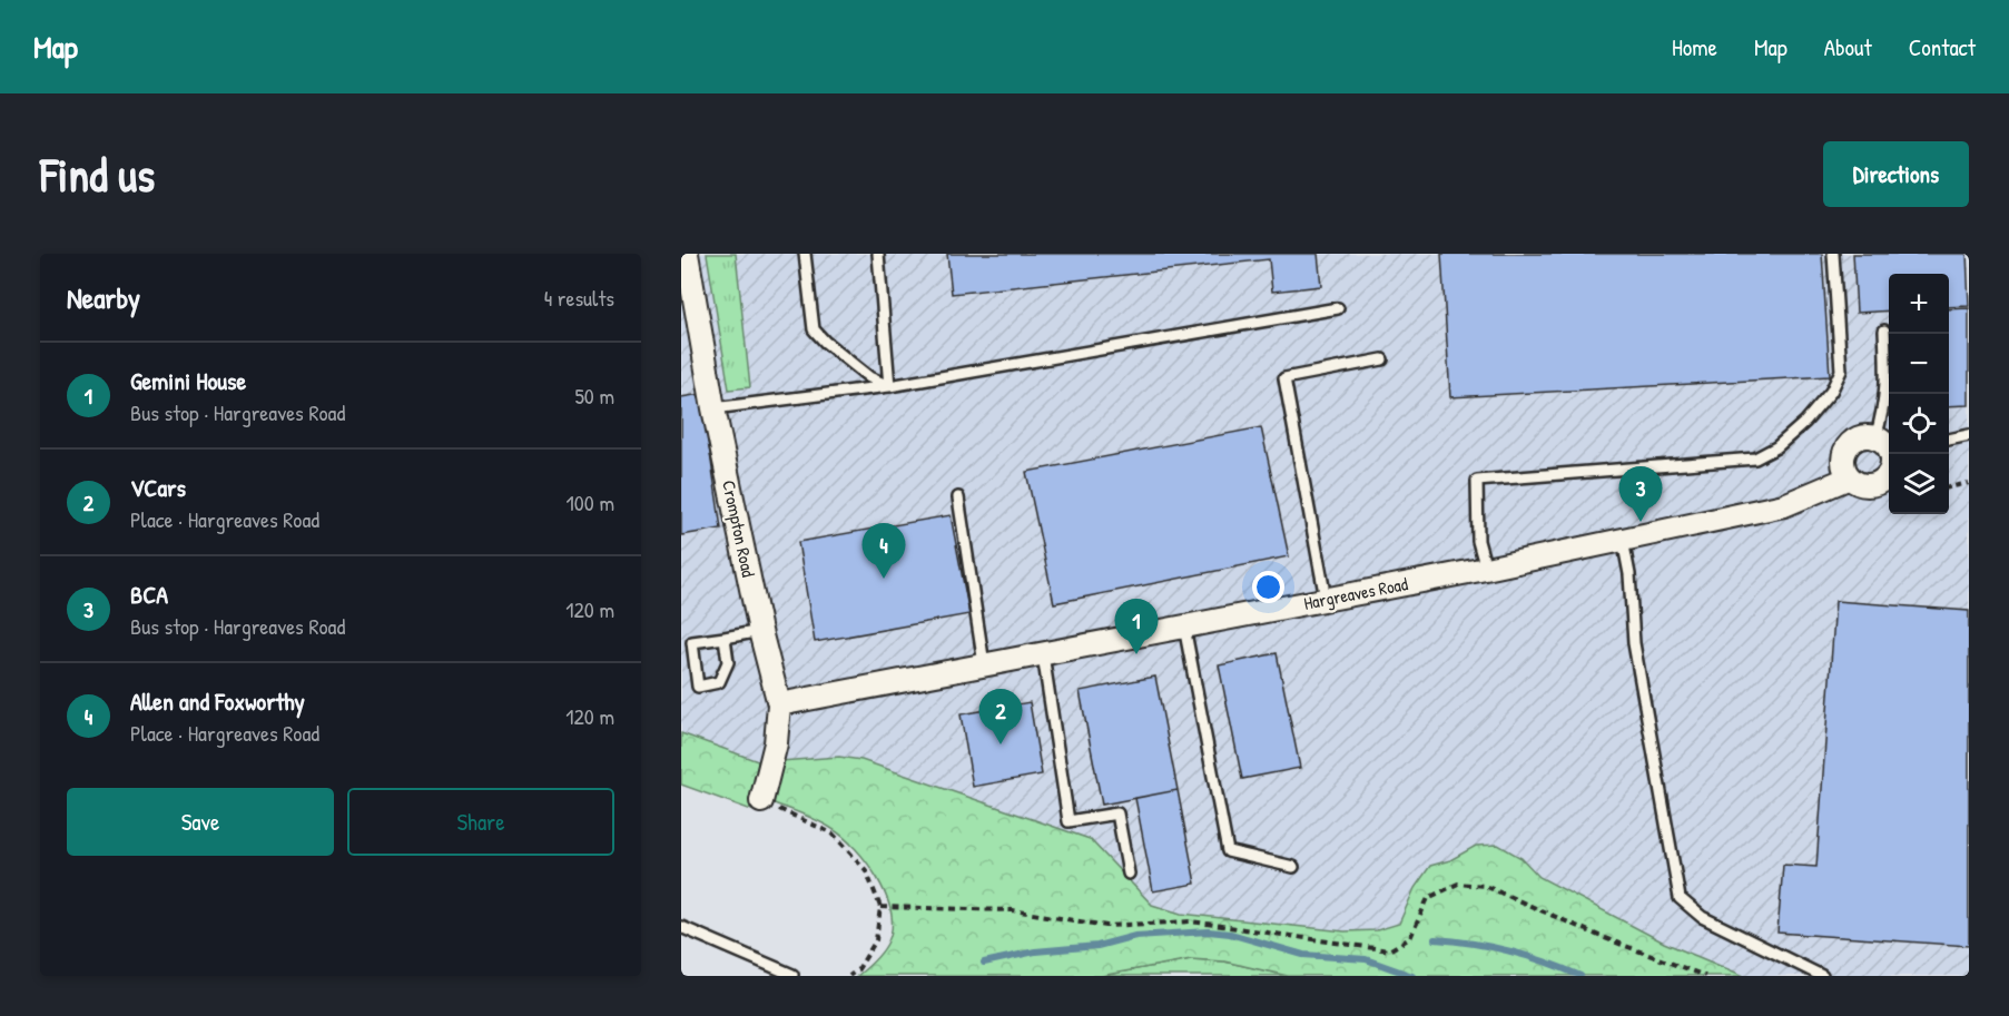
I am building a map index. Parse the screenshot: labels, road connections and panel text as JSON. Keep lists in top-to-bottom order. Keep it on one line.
{"streets":{"street":["Crompton Road","Hargreaves Road"]},"crossings":[["Crompton Road","Hargreaves Road"]],"page":{"header":"Map","nav":["Home","Map","About","Contact"],"buttons":["Directions",["Save","Share"]],"title":"Find us","heading":["Nearby","4 results"],"map_buttons":["+","−"],"list":[{"mark":"1","name":"Gemini House","note":"Bus stop · Hargreaves Road","value":"50 m"},{"mark":"2","name":"VCars","note":"Place · Hargreaves Road","value":"100 m"},{"mark":"3","name":"BCA","note":"Bus stop · Hargreaves Road","value":"120 m"},{"mark":"4","name":"Allen and Foxworthy","note":"Place · Hargreaves Road","value":"120 m"}],"pins":["3","4","1","2"]}}
